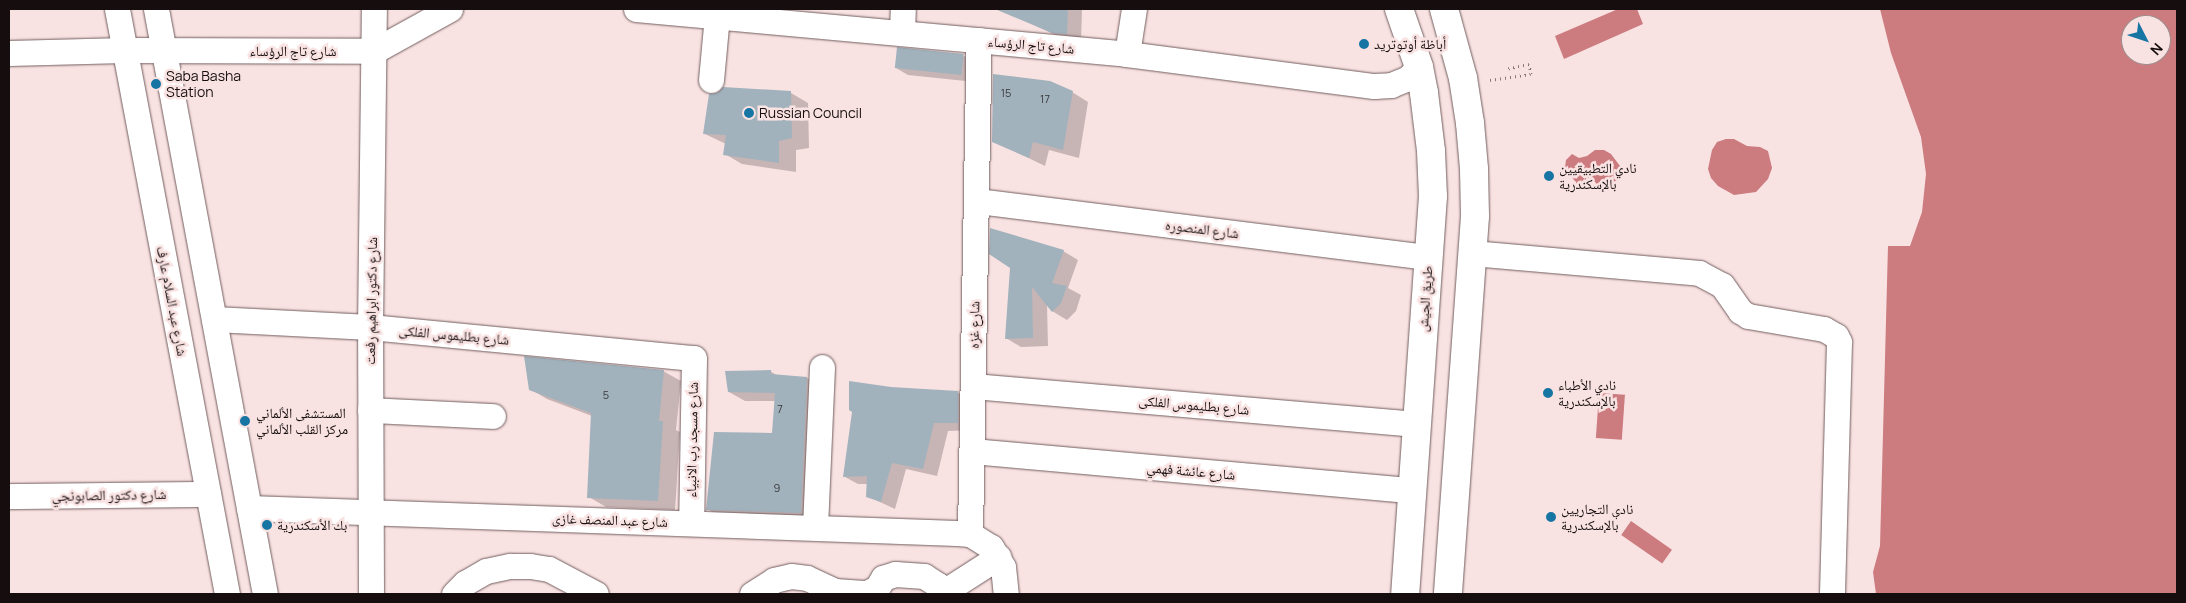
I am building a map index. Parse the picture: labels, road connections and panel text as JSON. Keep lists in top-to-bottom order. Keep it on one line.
{"streets":{"highway":["طريق الجيش"],"street":["شارع تاج الرؤساء","شارع المنصوره","شارع عبد السلام عارف","شارع دكتور ابراهيم رفعت","شارع غزه","شارع بطليموس الفلكى","شارع مسجد رب الانبياء","شارع عائشة فهمي","شارع دكتور الصابونجي","شارع عبد المنصف غازى"]},"crossings":[["شارع تاج الرؤساء","طريق الجيش"],["شارع تاج الرؤساء","شارع عبد السلام عارف"],["شارع تاج الرؤساء","شارع دكتور ابراهيم رفعت"],["شارع تاج الرؤساء","شارع غزه"],["شارع المنصوره","طريق الجيش"],["شارع المنصوره","شارع غزه"],["طريق الجيش","شارع بطليموس الفلكى"],["طريق الجيش","شارع عائشة فهمي"],["شارع عبد السلام عارف","شارع دكتور الصابونجي"],["شارع دكتور ابراهيم رفعت","شارع بطليموس الفلكى"],["شارع دكتور ابراهيم رفعت","شارع عبد المنصف غازى"],["شارع غزه","شارع بطليموس الفلكى"],["شارع غزه","شارع عائشة فهمي"],["شارع غزه","شارع عبد المنصف غازى"],["شارع بطليموس الفلكى","شارع مسجد رب الانبياء"],["شارع مسجد رب الانبياء","شارع عبد المنصف غازى"]],"places":["أباظة أوتوتريد","Saba Basha Station","Russian Council","نادي التطبيقيين بالإسكندرية","نادي الأطباء بالإسكندرية","المستشفى الألماني مركز القلب الألماني","نادي التجاريين بالإسكندرية","بك الأسكندرية"],"house_numbers":["15","17","5","7","9"],"north":"bottom right"}
